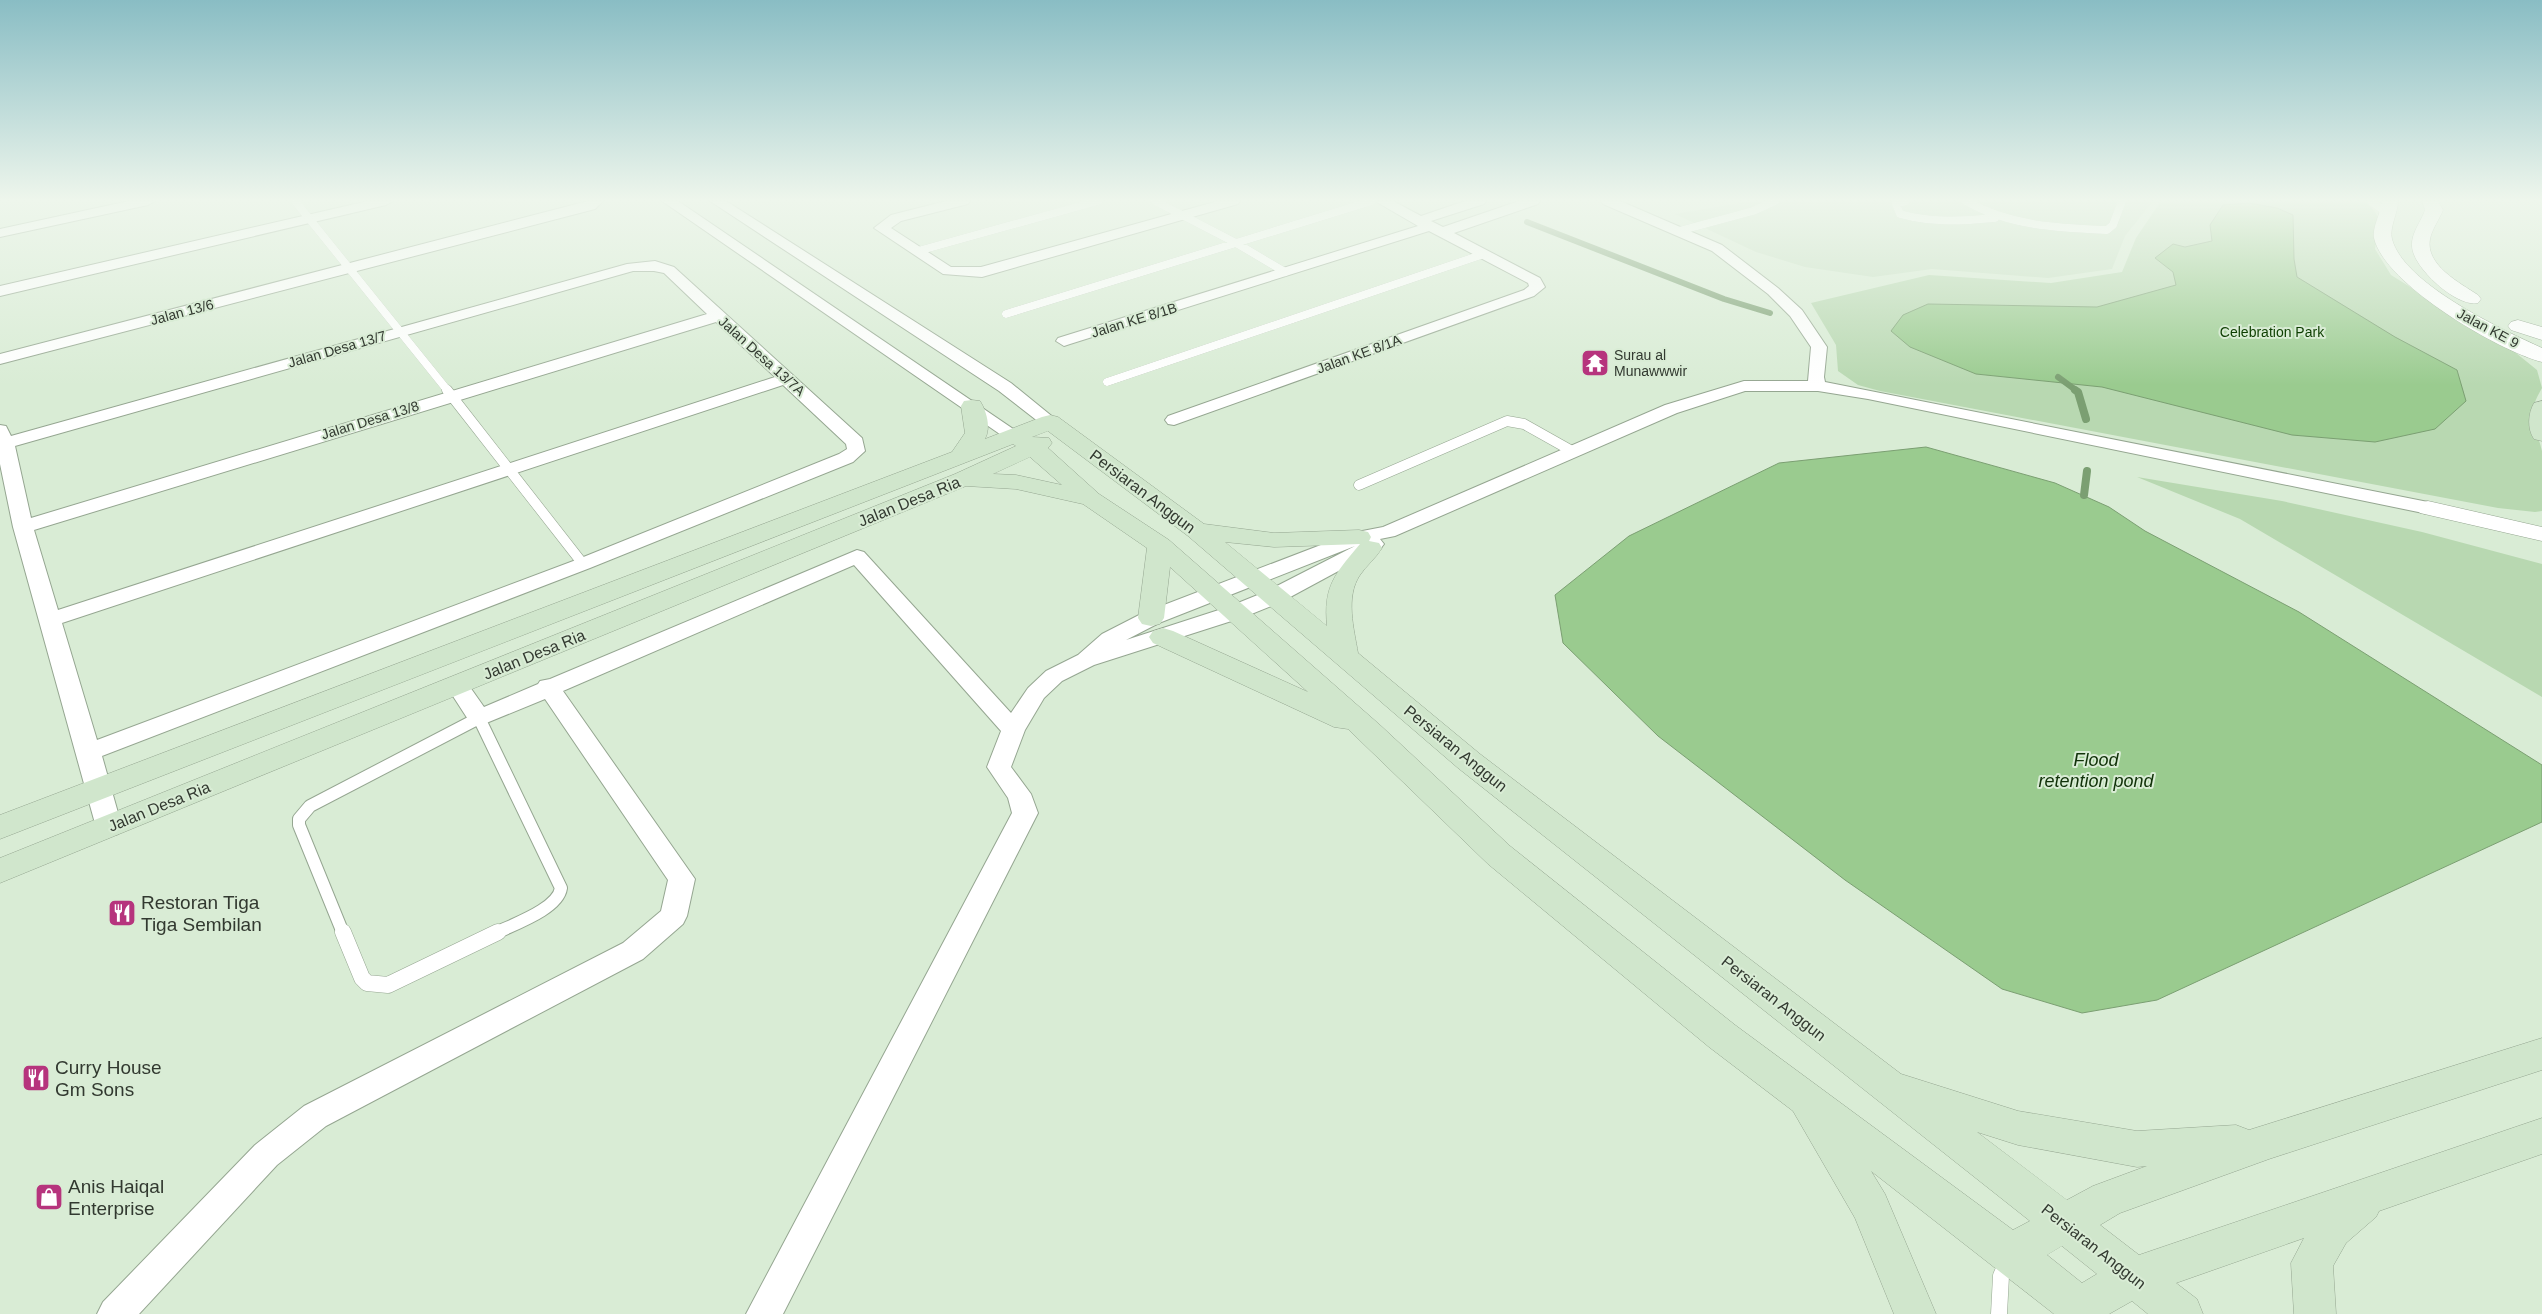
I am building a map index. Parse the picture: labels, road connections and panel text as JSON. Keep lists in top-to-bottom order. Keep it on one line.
{"streets":{"main road":["Persiaran Anggun","Jalan Desa Ria"],"street":["Jalan 13/6","Jalan KE 8/1B","Jalan KE 9","Jalan Desa 13/7","Jalan KE 8/1A","Jalan Desa 13/7A","Jalan Desa 13/8"]},"crossings":[["Jalan Desa 13/7","Jalan Desa 13/7A"],["Jalan Desa 13/7A","Jalan Desa 13/8"],["Persiaran Anggun","Jalan Desa Ria"]],"water":["Flood retention pond"],"parks":["Celebration Park"],"places":{"temple":["Surau al Munawwwir"],"restaurant":["Restoran Tiga Tiga Sembilan","Curry House Gm Sons"],"shop":["Anis Haiqal Enterprise"]}}
